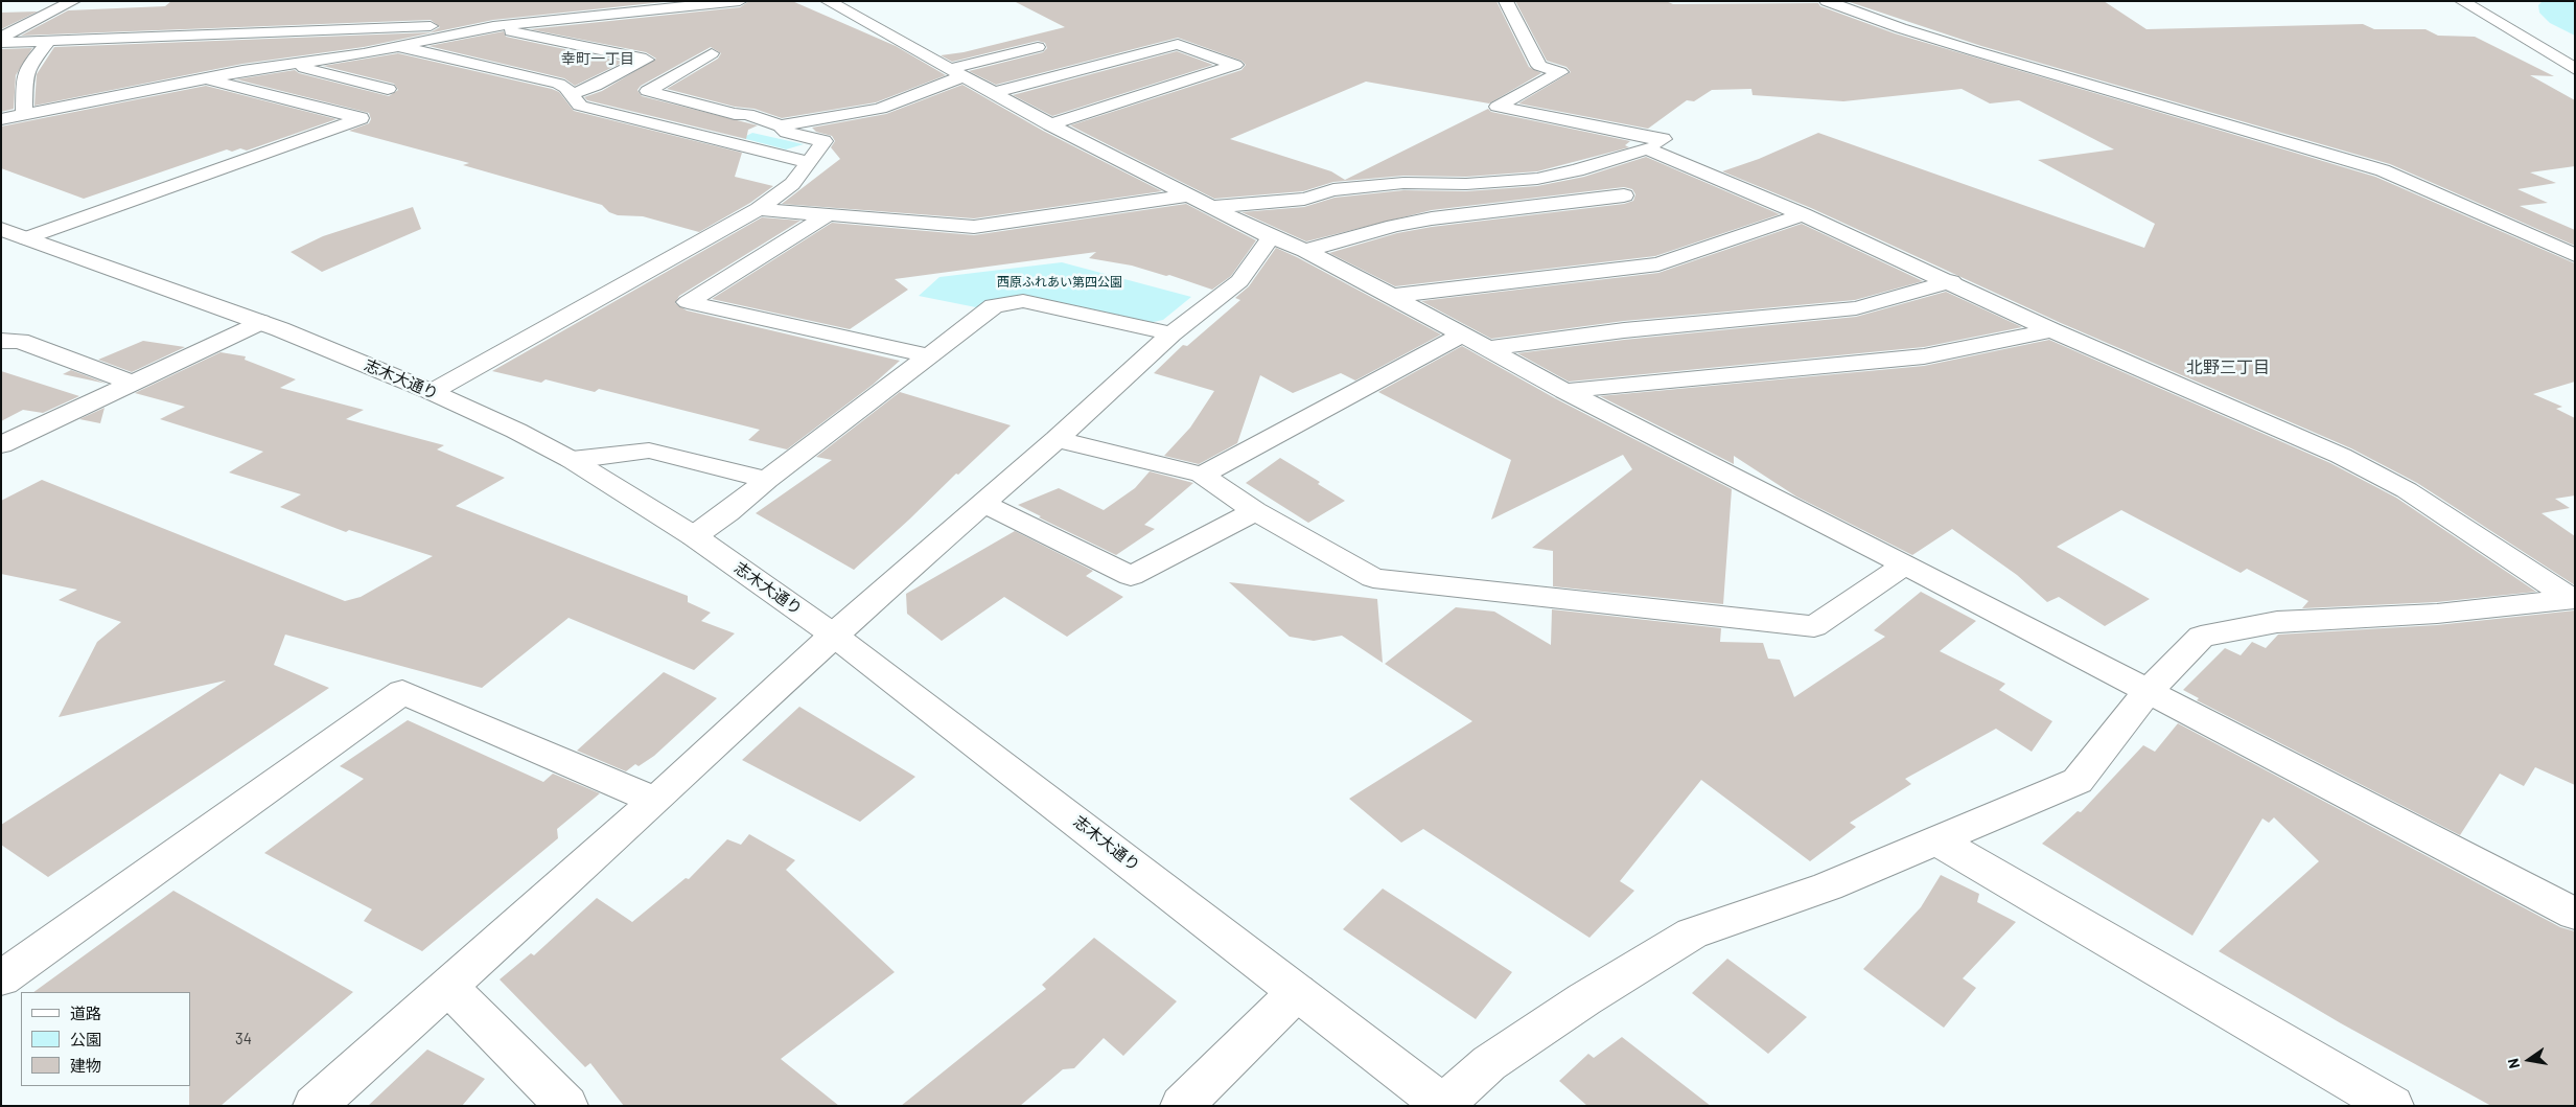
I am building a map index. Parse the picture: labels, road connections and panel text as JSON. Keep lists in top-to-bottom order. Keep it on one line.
{"streets":{"street":["志木大通り"]},"districts":["幸町一丁目","北野三丁目"],"parks":["西原ふれあい第四公園"],"house_numbers":["34"],"legend":["道路","公園","建物"],"north":"left"}
